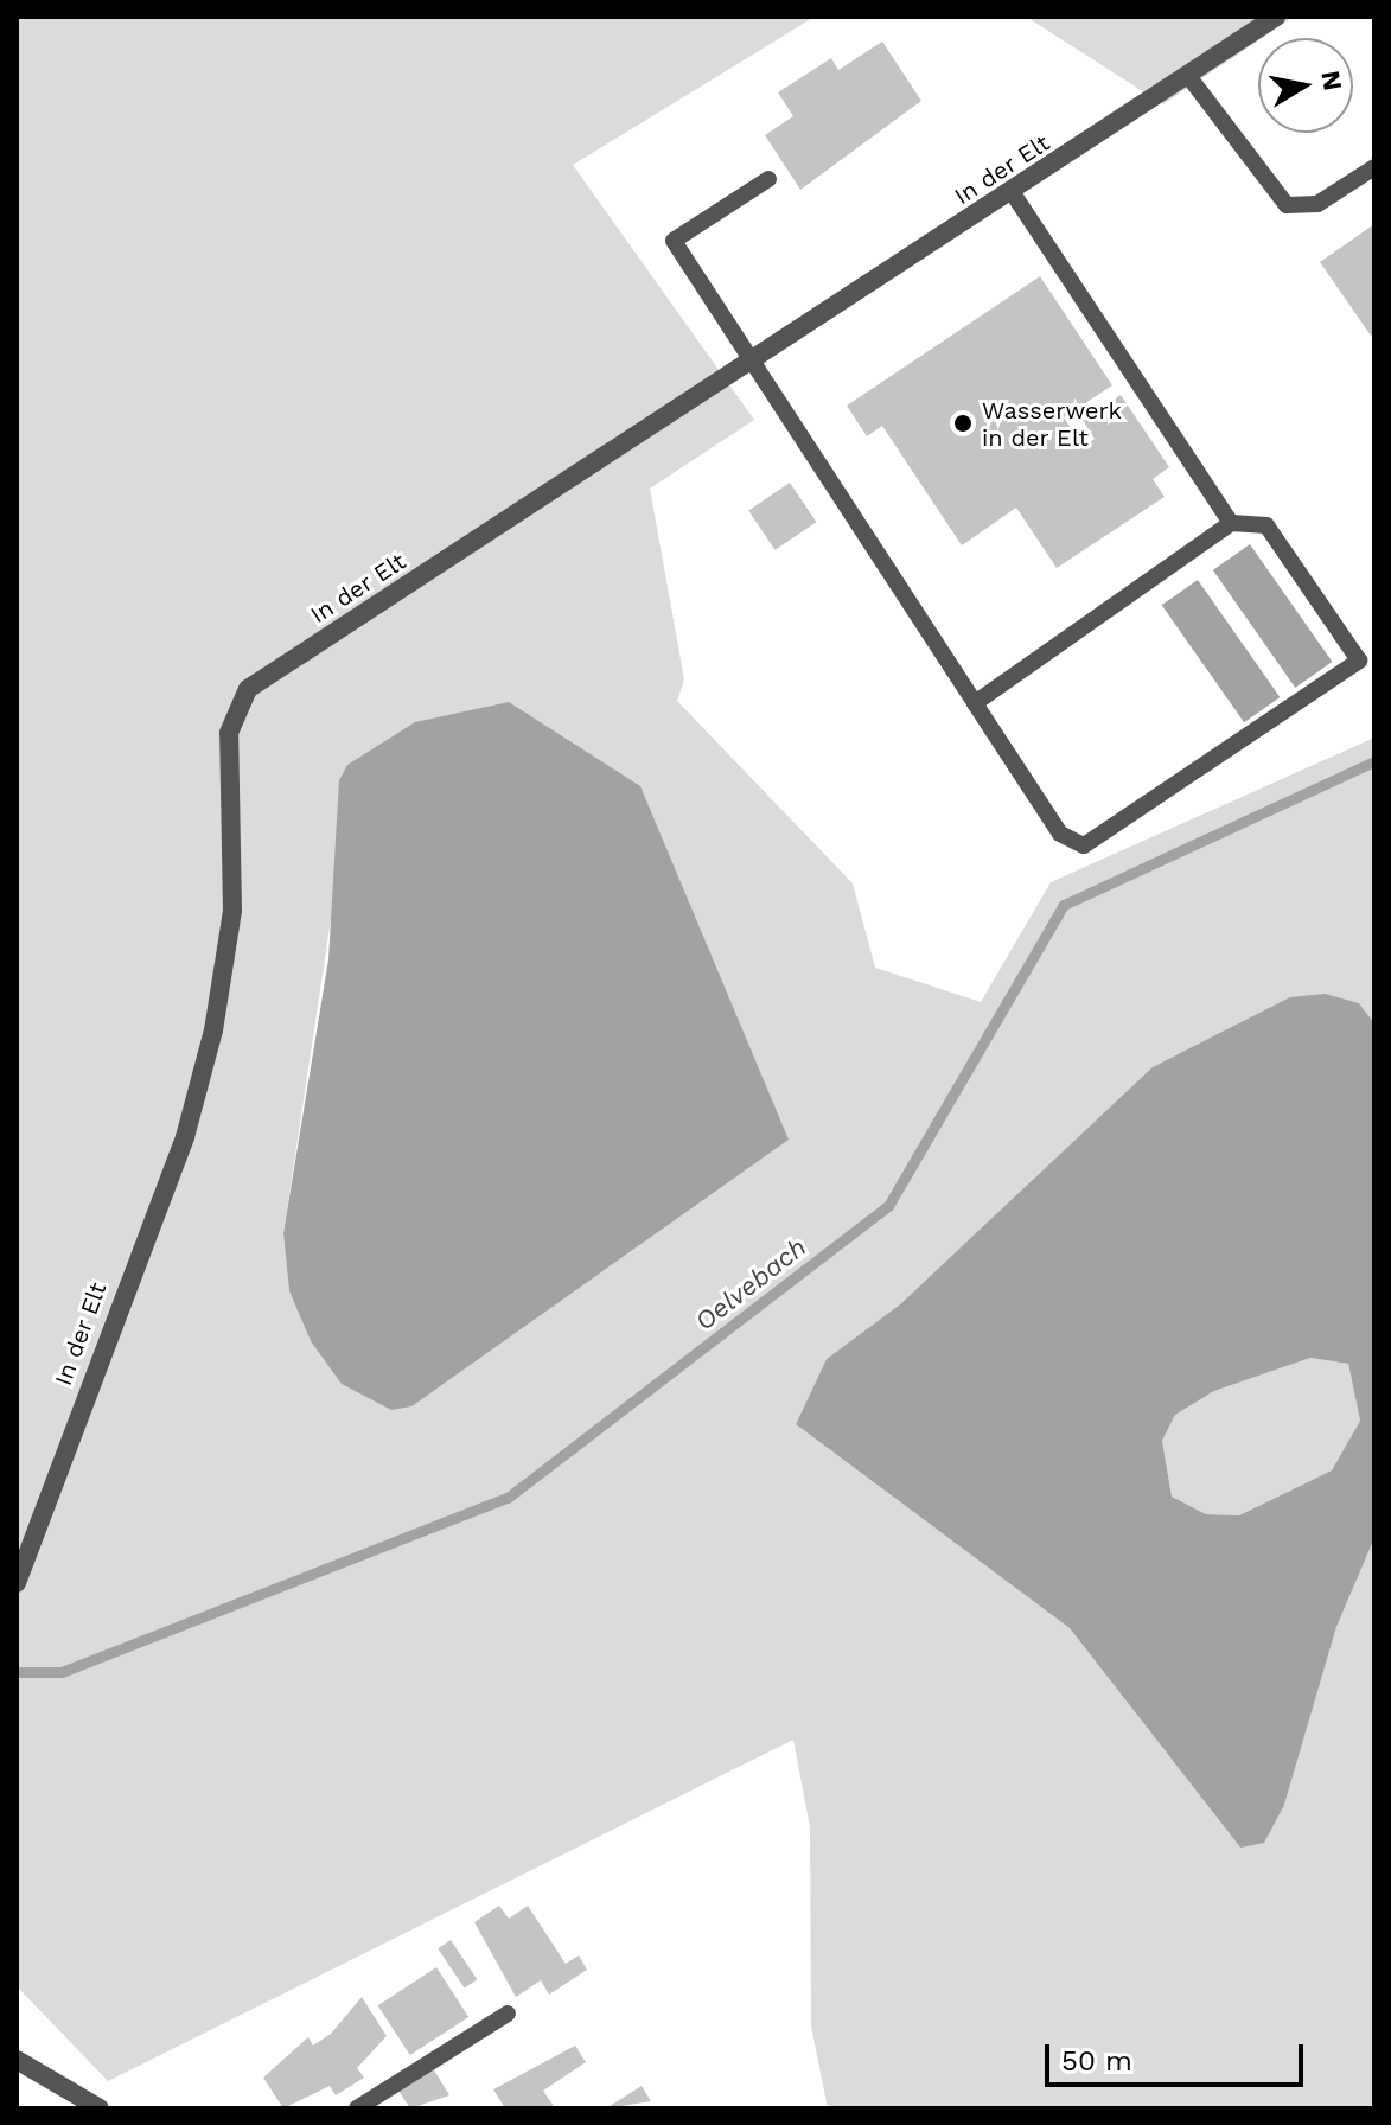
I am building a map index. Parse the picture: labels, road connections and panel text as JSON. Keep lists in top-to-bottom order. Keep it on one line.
{"streets":{"street":["In der Elt"]},"water":["Oelvebach"],"places":["Wasserwerk in der Elt"],"scale_bar":"50 m","north":"right"}
